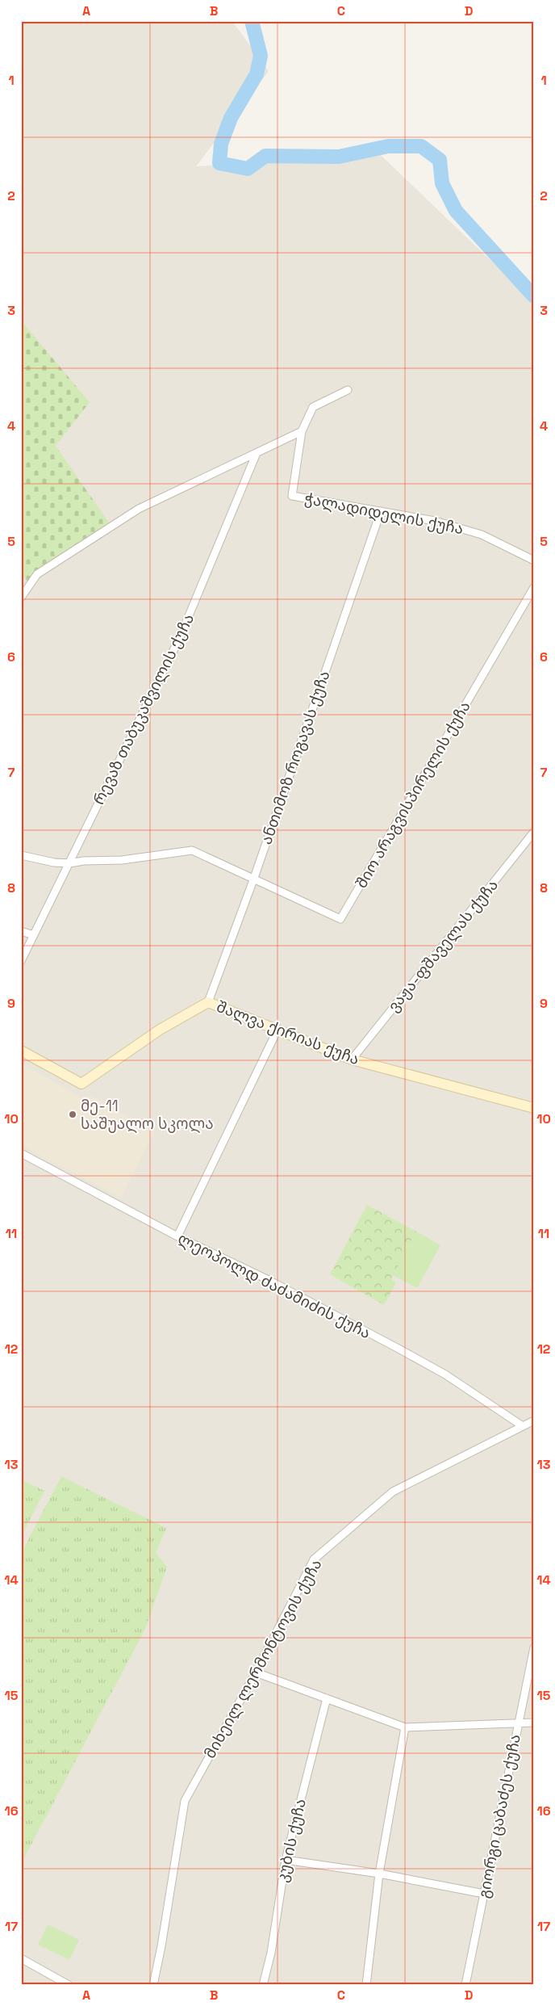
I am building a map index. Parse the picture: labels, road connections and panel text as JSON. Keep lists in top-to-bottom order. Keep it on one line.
{"streets":{"street":["ჭალადიდელის ქუჩა","რევაზ თაბუკაშვილის ქუჩა","ანთიმოზ როგავას ქუჩა","შიო არაგვისპირელის ქუჩა","ვაჟა-ფშაველას ქუჩა","შალვა ქირიას ქუჩა","ლეოპოლდ ძაძამიძის ქუჩა","მიხეილ ლერმონტოვის ქუჩა","გიორგი ცაბაძეს ქუჩა","კუბის ქუჩა"]},"crossings":[["ჭალადიდელის ქუჩა","ანთიმოზ როგავას ქუჩა"],["ანთიმოზ როგავას ქუჩა","შიო არაგვისპირელის ქუჩა"],["ანთიმოზ როგავას ქუჩა","შალვა ქირიას ქუჩა"],["ვაჟა-ფშაველას ქუჩა","შალვა ქირიას ქუჩა"],["ლეოპოლდ ძაძამიძის ქუჩა","მიხეილ ლერმონტოვის ქუჩა"]],"places":["მე-11 საშუალო სკოლა"],"grid":{"columns":["A","B","C","D"],"rows":["1","2","3","4","5","6","7","8","9","10","11","12","13","14","15","16","17"]}}
